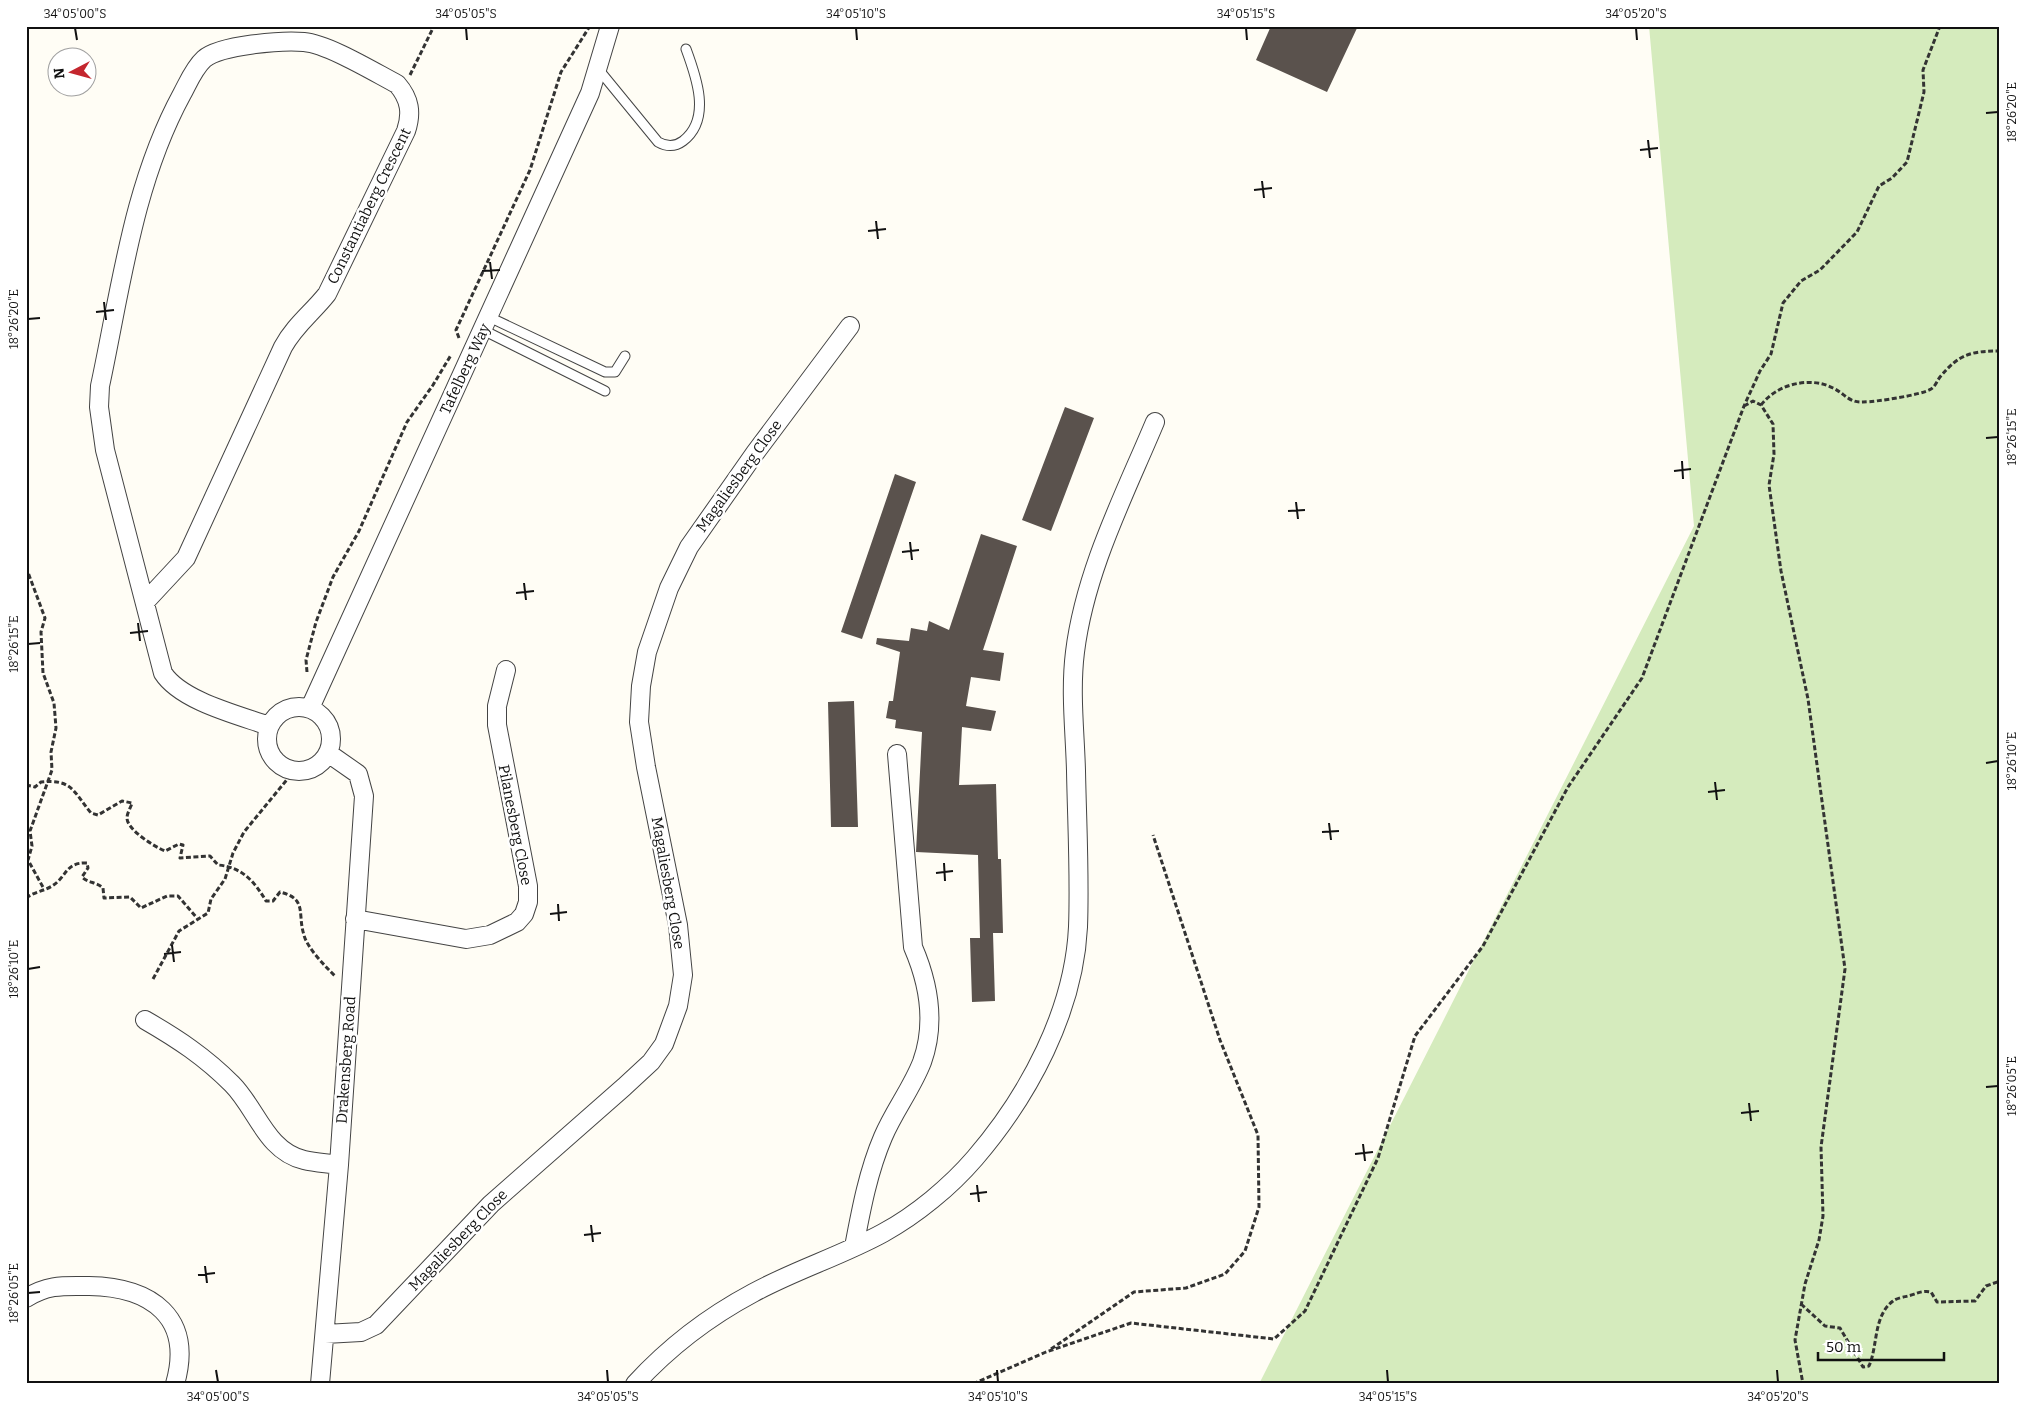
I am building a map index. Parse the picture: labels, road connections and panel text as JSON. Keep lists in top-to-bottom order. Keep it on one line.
{"streets":{"street":["Constantiaberg Crescent","Tafelberg Way","Magaliesberg Close","Pilanesberg Close","Drakensberg Road"]},"crossings":[["Tafelberg Way","Drakensberg Road"],["Magaliesberg Close","Drakensberg Road"],["Pilanesberg Close","Drakensberg Road"]],"scale_bar":"50 m","north":"left","coordinates":["34°05'00\"S","34°05'05\"S","34°05'10\"S","34°05'15\"S","34°05'20\"S","18°26'20\"E","18°26'15\"E","18°26'10\"E","18°26'05\"E"]}
